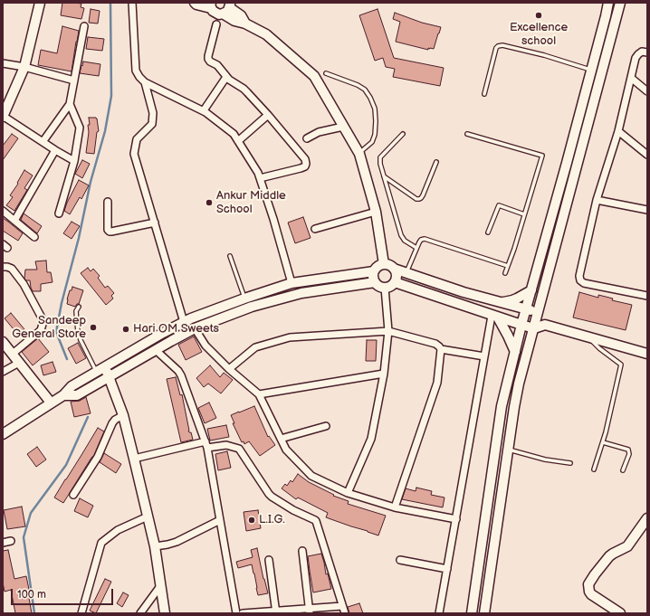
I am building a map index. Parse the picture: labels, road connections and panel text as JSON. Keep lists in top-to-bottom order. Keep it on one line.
{"places":["Excellence school","Ankur Middle School","Sandeep General Store","Hari OM Sweets","L.I.G."],"scale_bar":"100 m"}
